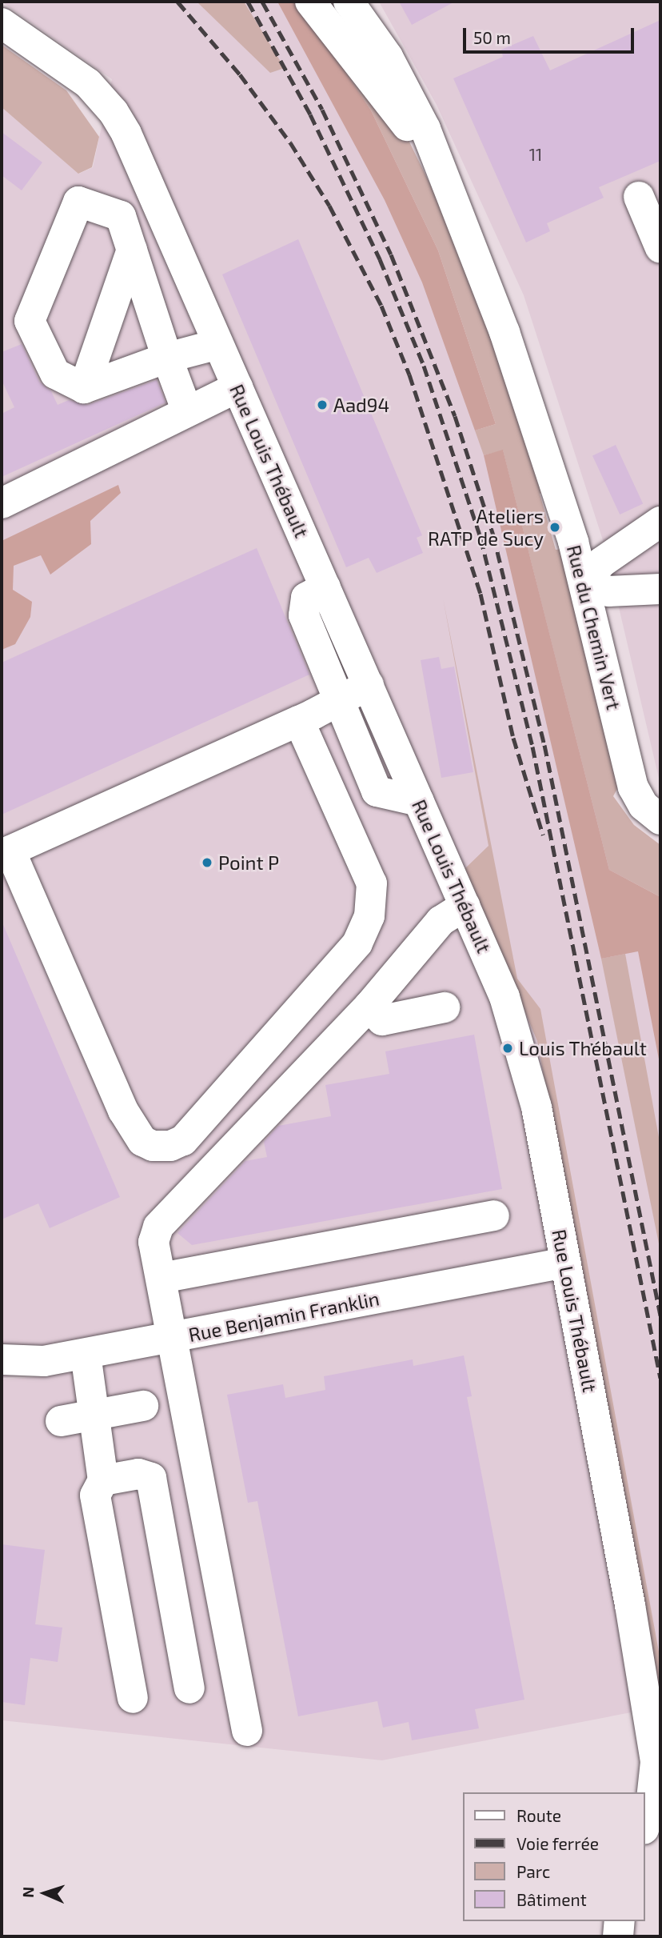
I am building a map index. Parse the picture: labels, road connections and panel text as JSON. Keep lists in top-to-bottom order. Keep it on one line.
{"streets":{"street":["Rue Louis Thébault","Rue du Chemin Vert","Rue Benjamin Franklin"]},"crossings":[["Rue Louis Thébault","Rue Benjamin Franklin"]],"places":["Aad94","Ateliers RATP de Sucy","Point P","Louis Thébault"],"house_numbers":["11"],"legend":["Route","Voie ferrée","Parc","Bâtiment"],"scale_bar":"50 m","north":"left"}
